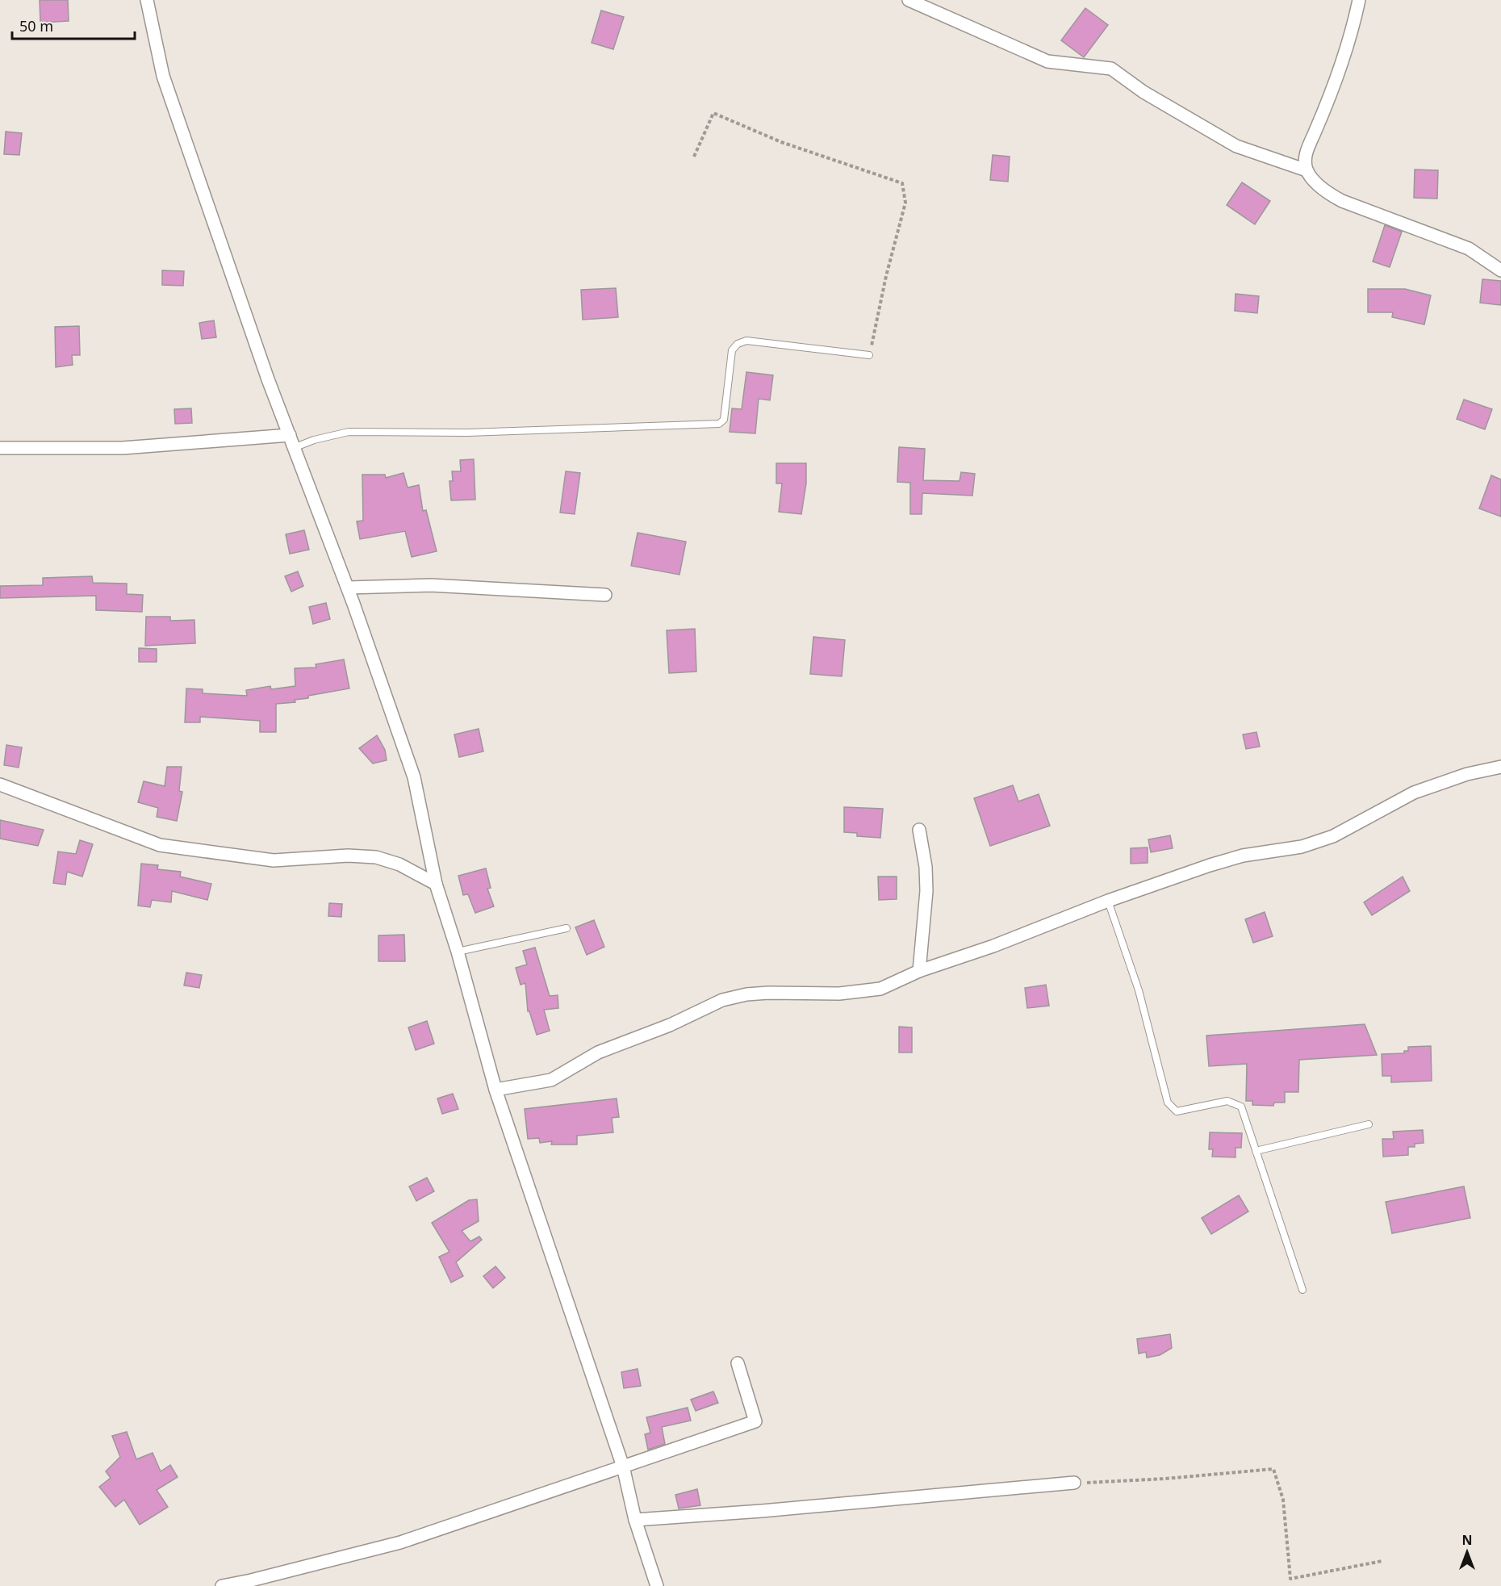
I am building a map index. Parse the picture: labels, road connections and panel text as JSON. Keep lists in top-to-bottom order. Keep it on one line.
{"scale_bar":"50 m","north":"top"}
